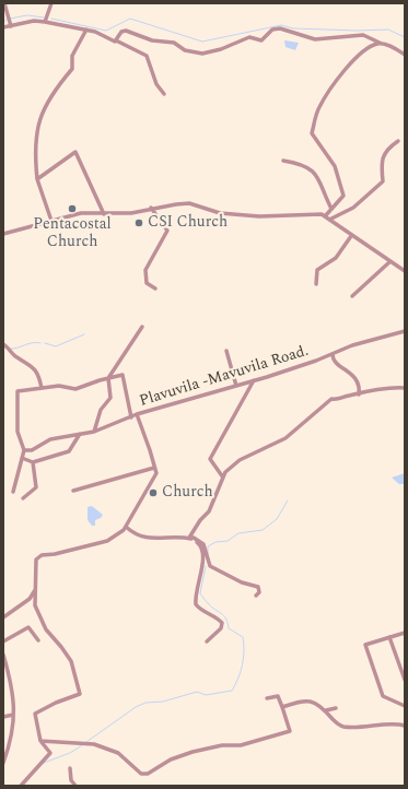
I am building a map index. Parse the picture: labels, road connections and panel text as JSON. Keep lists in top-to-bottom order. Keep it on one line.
{"streets":{"street":["Plavuvila -Mavuvila Road."]},"places":["Pentacostal Church","CSI Church","Church"]}
